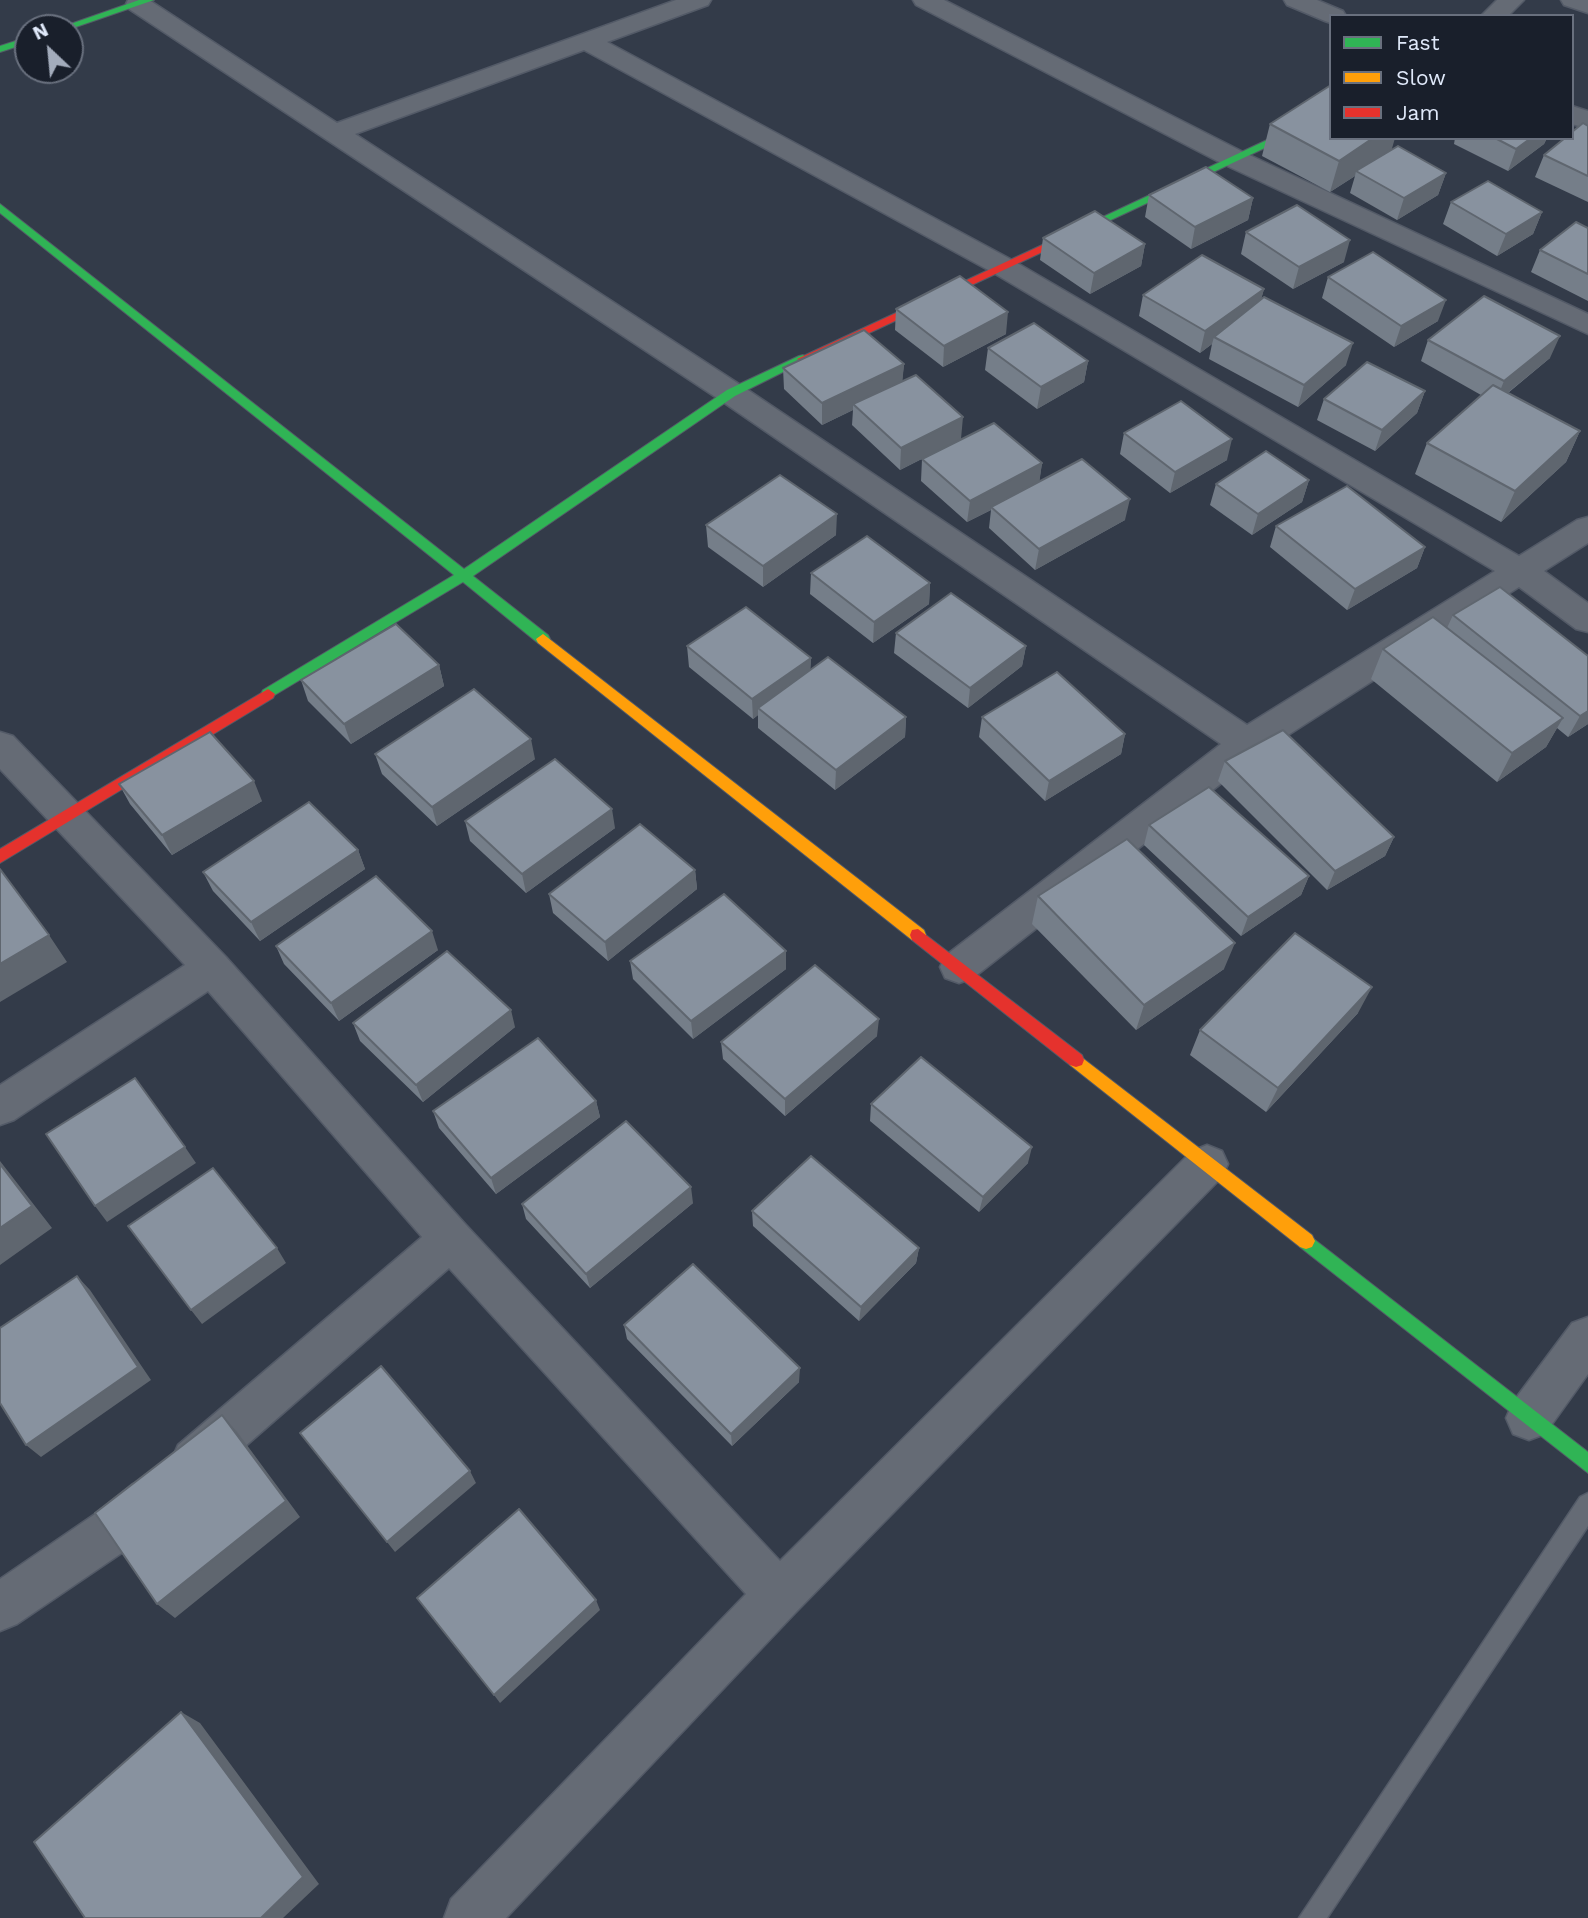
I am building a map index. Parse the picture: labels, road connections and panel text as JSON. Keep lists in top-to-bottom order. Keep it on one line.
{"legend":["Fast","Slow","Jam"],"north":"top left"}
